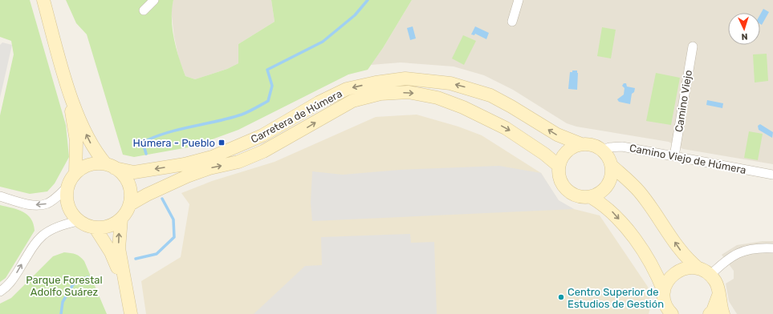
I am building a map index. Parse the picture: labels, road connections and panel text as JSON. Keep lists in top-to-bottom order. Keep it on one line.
{"streets":{"street":["Camino Viejo","Carretera de Húmera","Camino Viejo de Húmera"]},"crossings":[["Camino Viejo","Camino Viejo de Húmera"],["Carretera de Húmera","Camino Viejo de Húmera"]],"parks":["Parque Forestal Adolfo Suárez"],"places":{"transit":["Húmera - Pueblo"],"other":["Centro Superior de Estudios de Gestión"]},"north":"bottom"}
